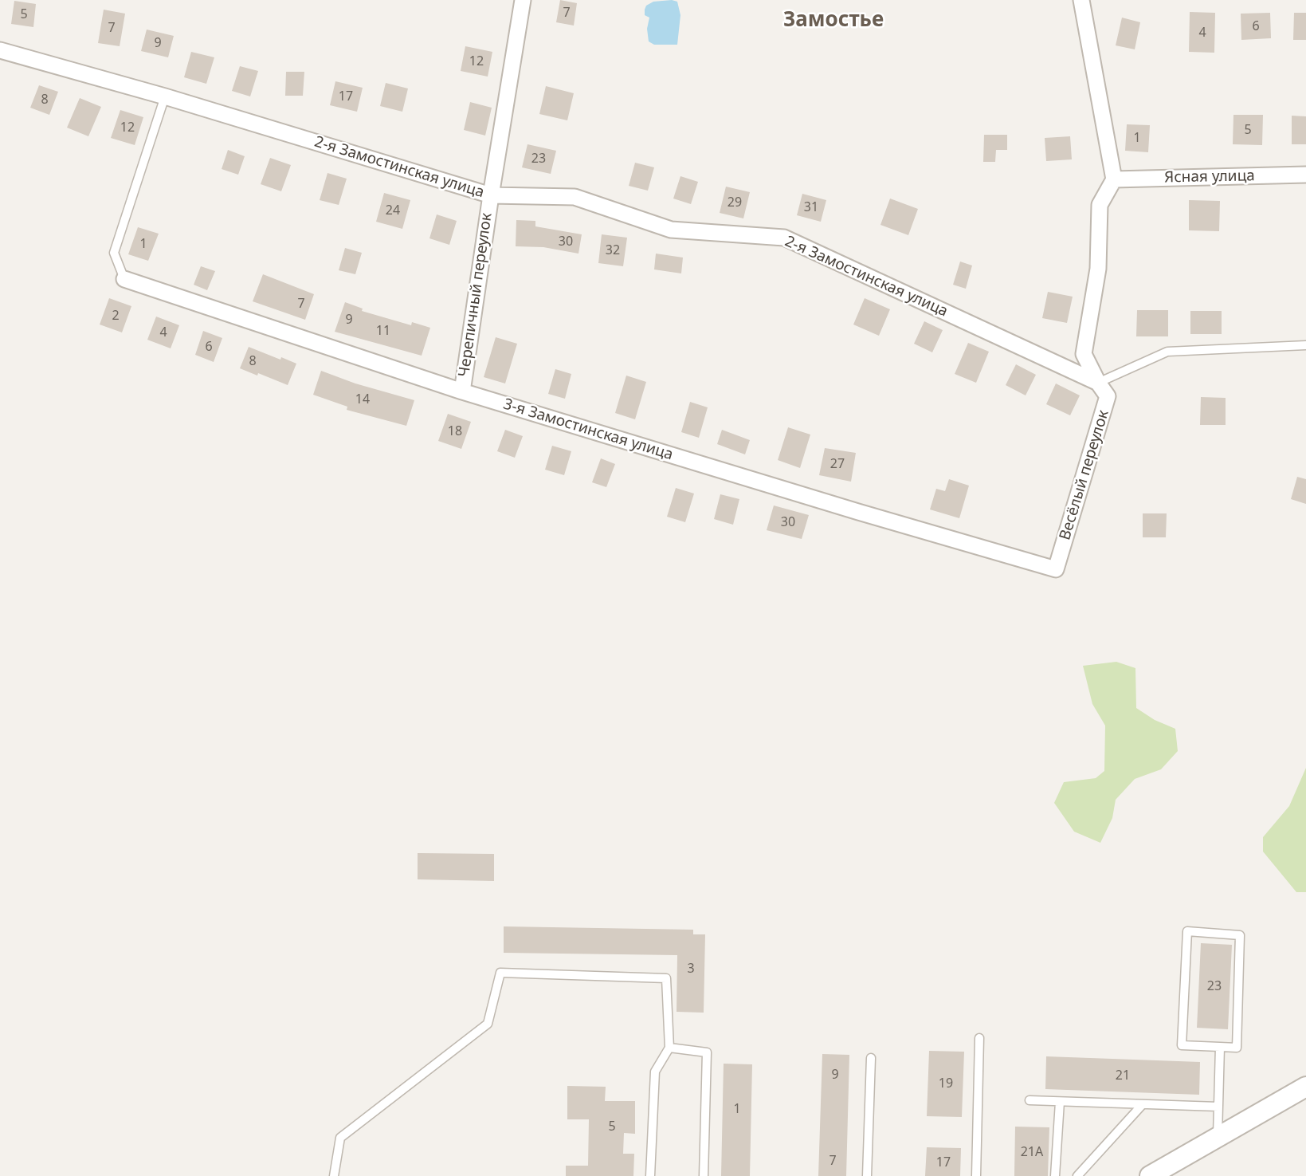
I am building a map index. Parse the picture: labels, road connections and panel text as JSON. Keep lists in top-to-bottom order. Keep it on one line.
{"streets":{"street":["2-я Замостинская улица","Ясная улица","Черепичный переулок","3-я Замостинская улица","Весёлый переулок"]},"crossings":[["2-я Замостинская улица","Черепичный переулок"],["2-я Замостинская улица","Весёлый переулок"],["Черепичный переулок","3-я Замостинская улица"],["3-я Замостинская улица","Весёлый переулок"]],"districts":["Замостье"],"house_numbers":["7","5","6","7","4","9","12","17","8","12","5","1","23","29","31","24","30","1","32","7","2","9","11","4","6","8","14","18","27","30","3","23","9","21","19","1","5","21А","7","17"]}
